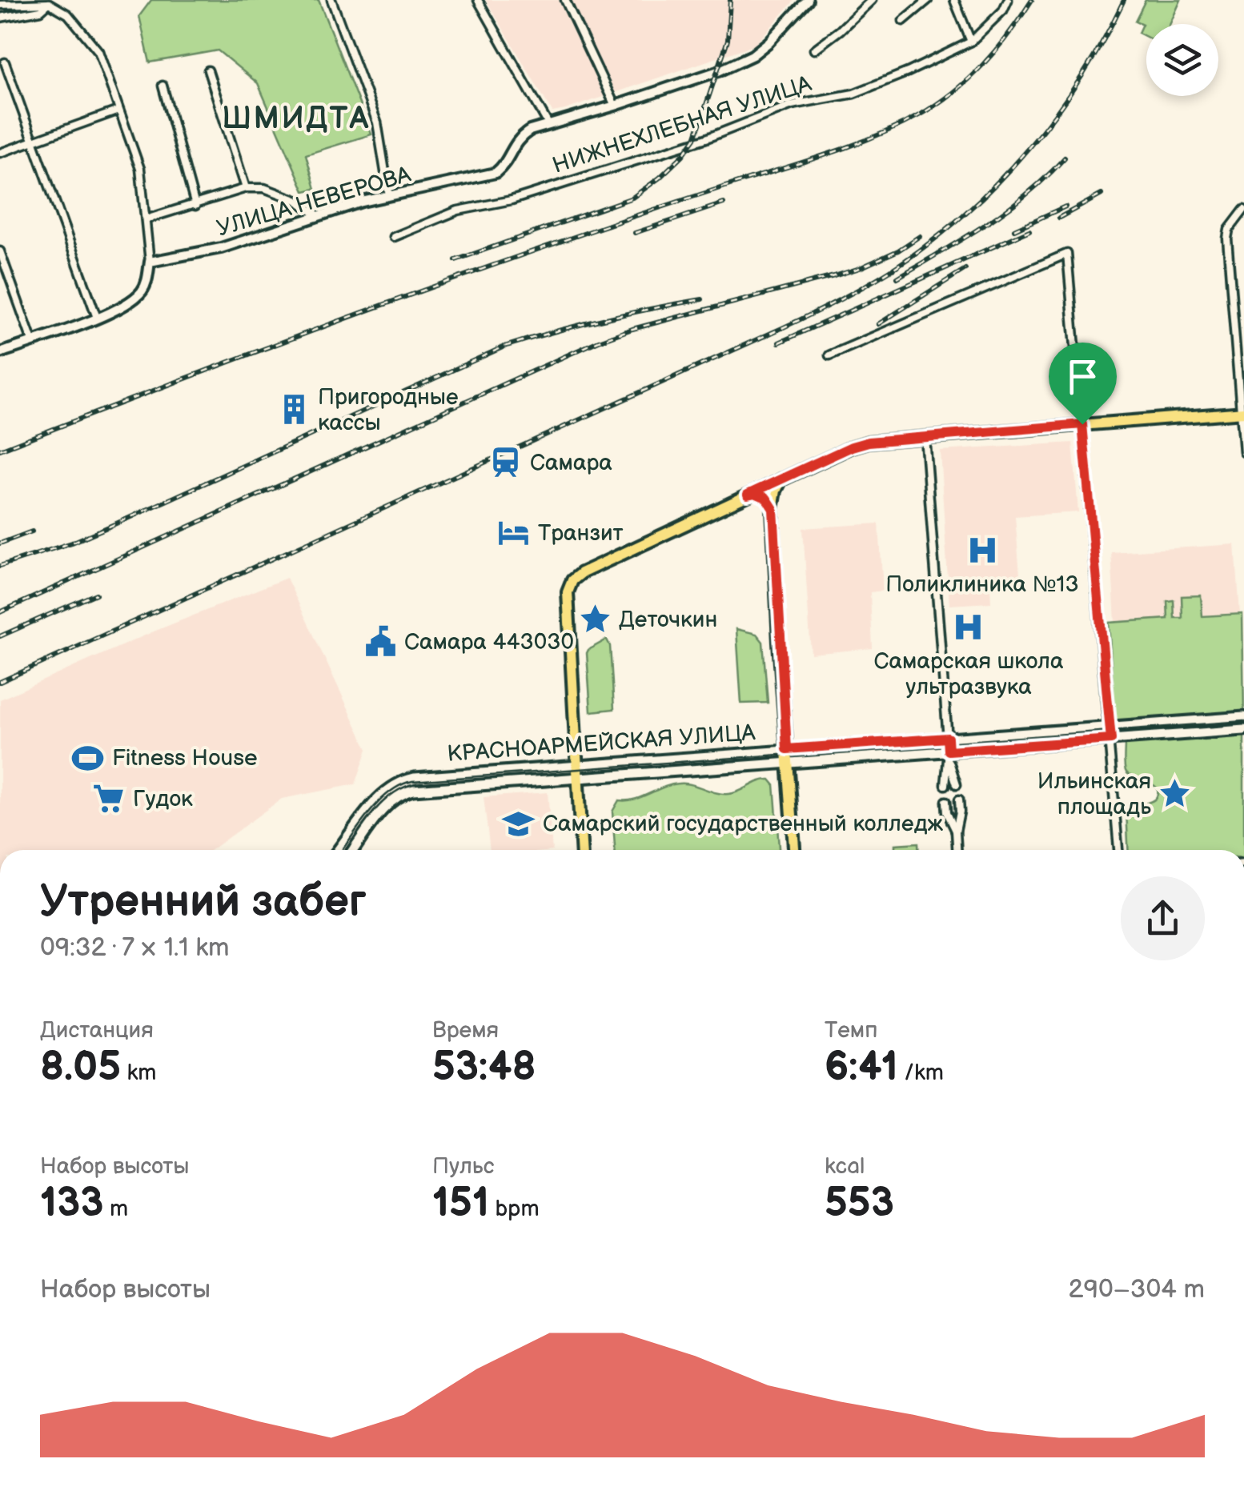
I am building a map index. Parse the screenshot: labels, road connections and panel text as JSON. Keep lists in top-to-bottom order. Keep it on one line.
{"streets":{"main road":["КРАСНОАРМЕЙСКАЯ УЛИЦА"],"street":["НИЖНЕХЛЕБНАЯ УЛИЦА","УЛИЦА НЕВЕРОВА"]},"districts":["ШМИДТА"],"places":{"building":["Пригородные кассы"],"station":["Самара"],"hotel":["Транзит"],"hospital":["Поликлиника №13","Самарская школа ультразвука"],"place":["Деточкин","Ильинская площадь"],"public building":["Самара 443030"],"sports":["Fitness House"],"supermarket":["Гудок"],"school or university":["Самарский государственный колледж"]},"page":{"heading":["Утренний забег","09:32 · 7 × 1.1 km"],"stats":[["Дистанция","8.05 km"],["Время","53:48"],["Темп","6:41 /km"],["Набор высоты","133 m"],["Пульс","151 bpm"],["kcal","553"]],"chart":["Набор высоты","290–304 m"]}}
